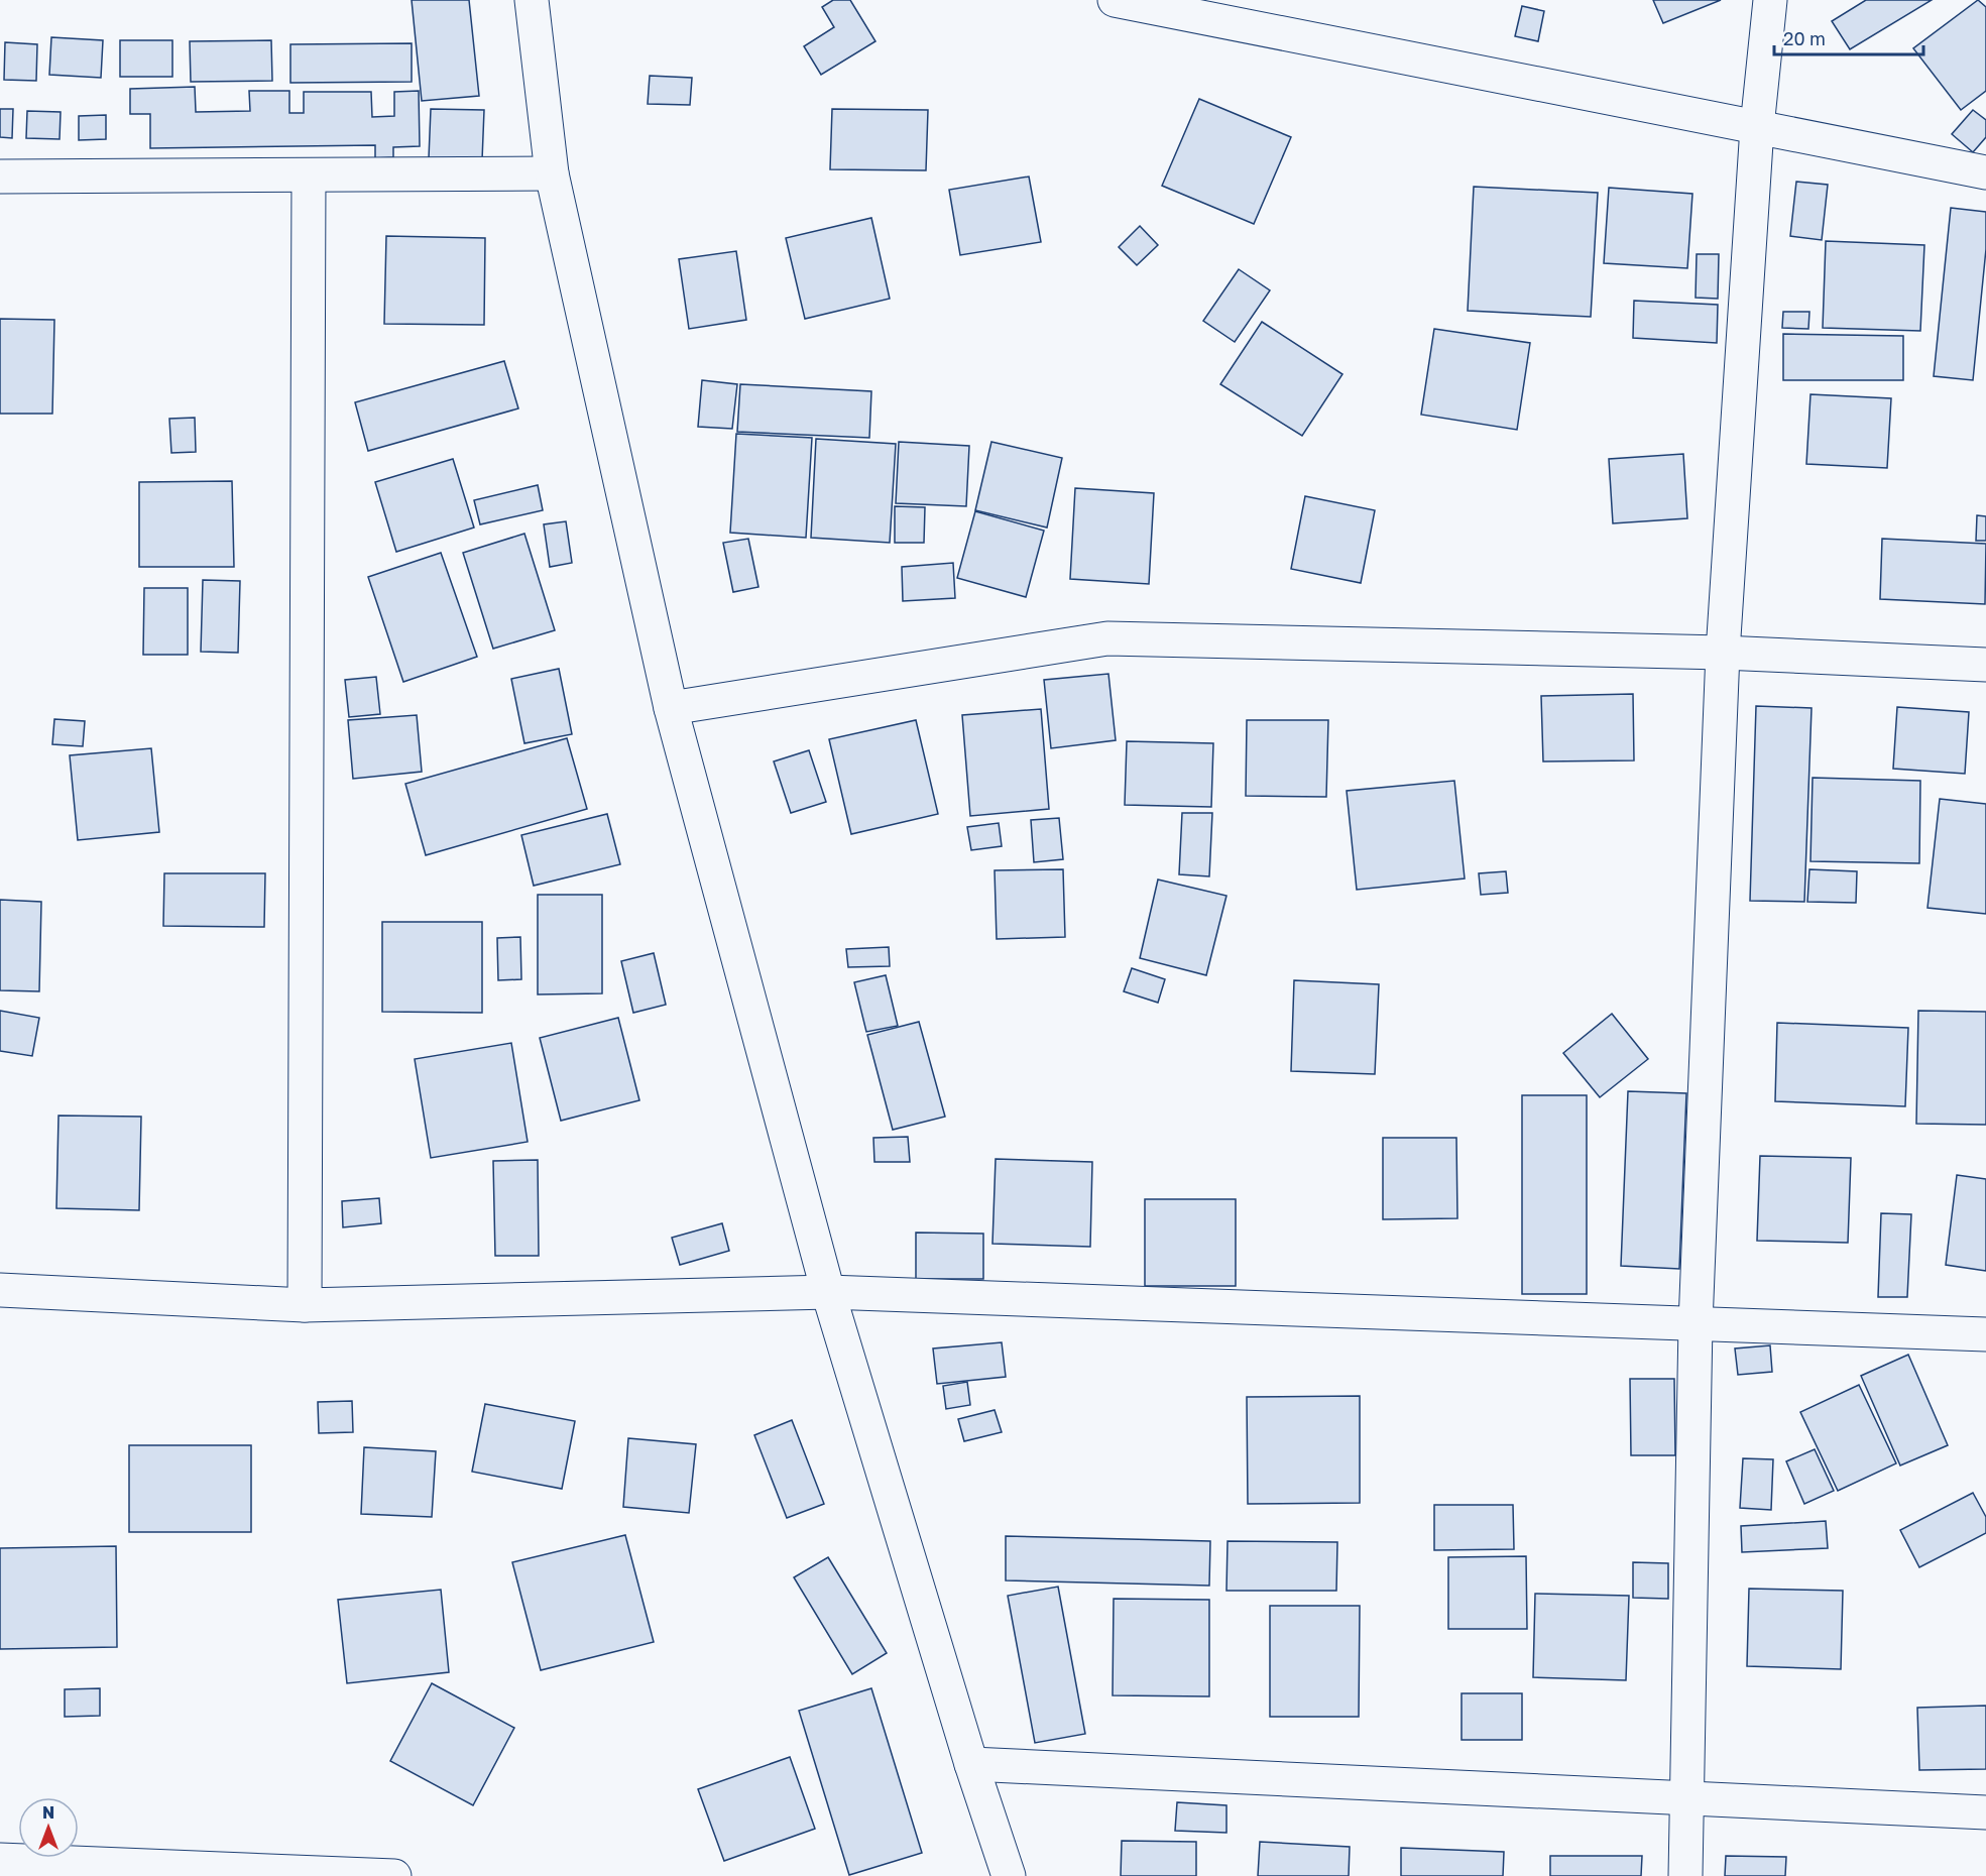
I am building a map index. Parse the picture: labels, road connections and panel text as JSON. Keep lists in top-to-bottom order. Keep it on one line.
{"scale_bar":"20 m","north":"top"}
